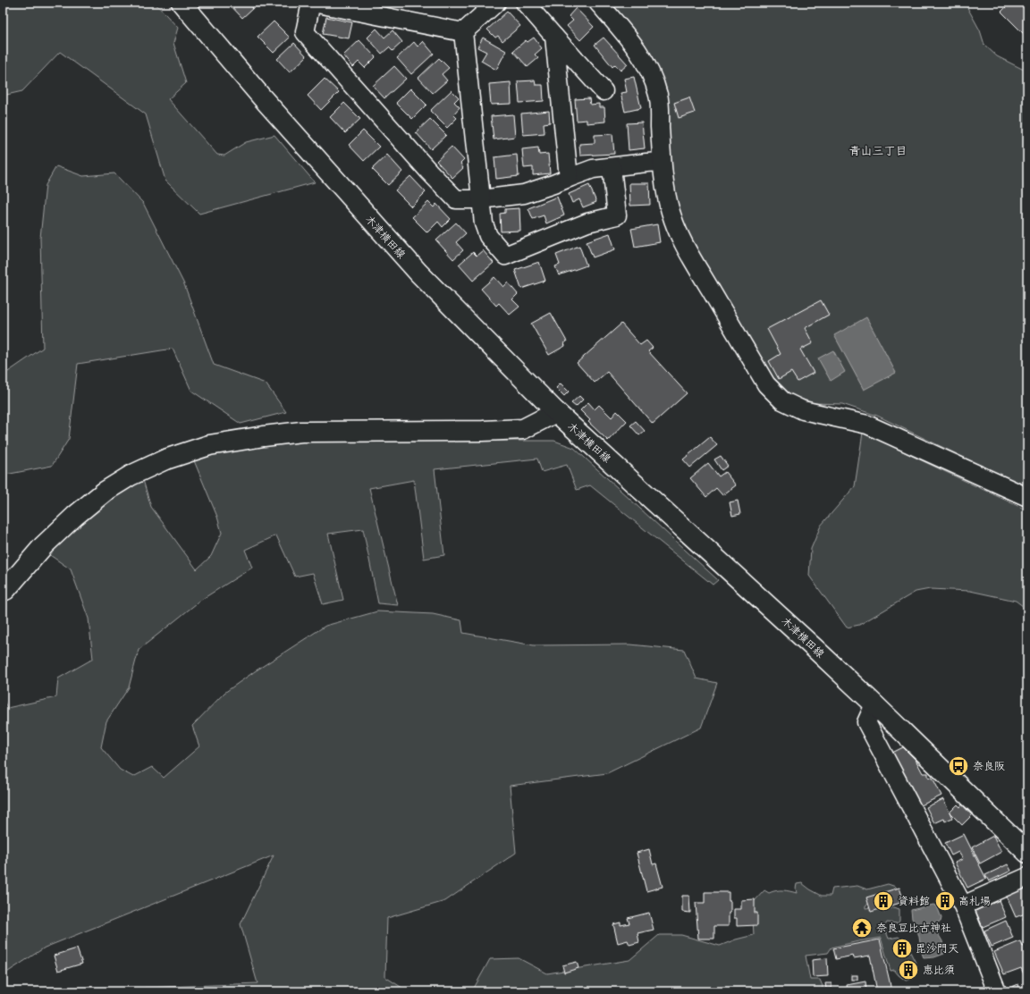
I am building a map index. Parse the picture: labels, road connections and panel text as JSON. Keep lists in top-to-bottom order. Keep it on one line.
{"streets":{"main road":["木津横田線"]},"districts":["青山三丁目"],"places":{"bus stop":["奈良阪"],"building":["資料館","高札場","毘沙門天","恵比須"],"temple":["奈良豆比古神社"]}}
